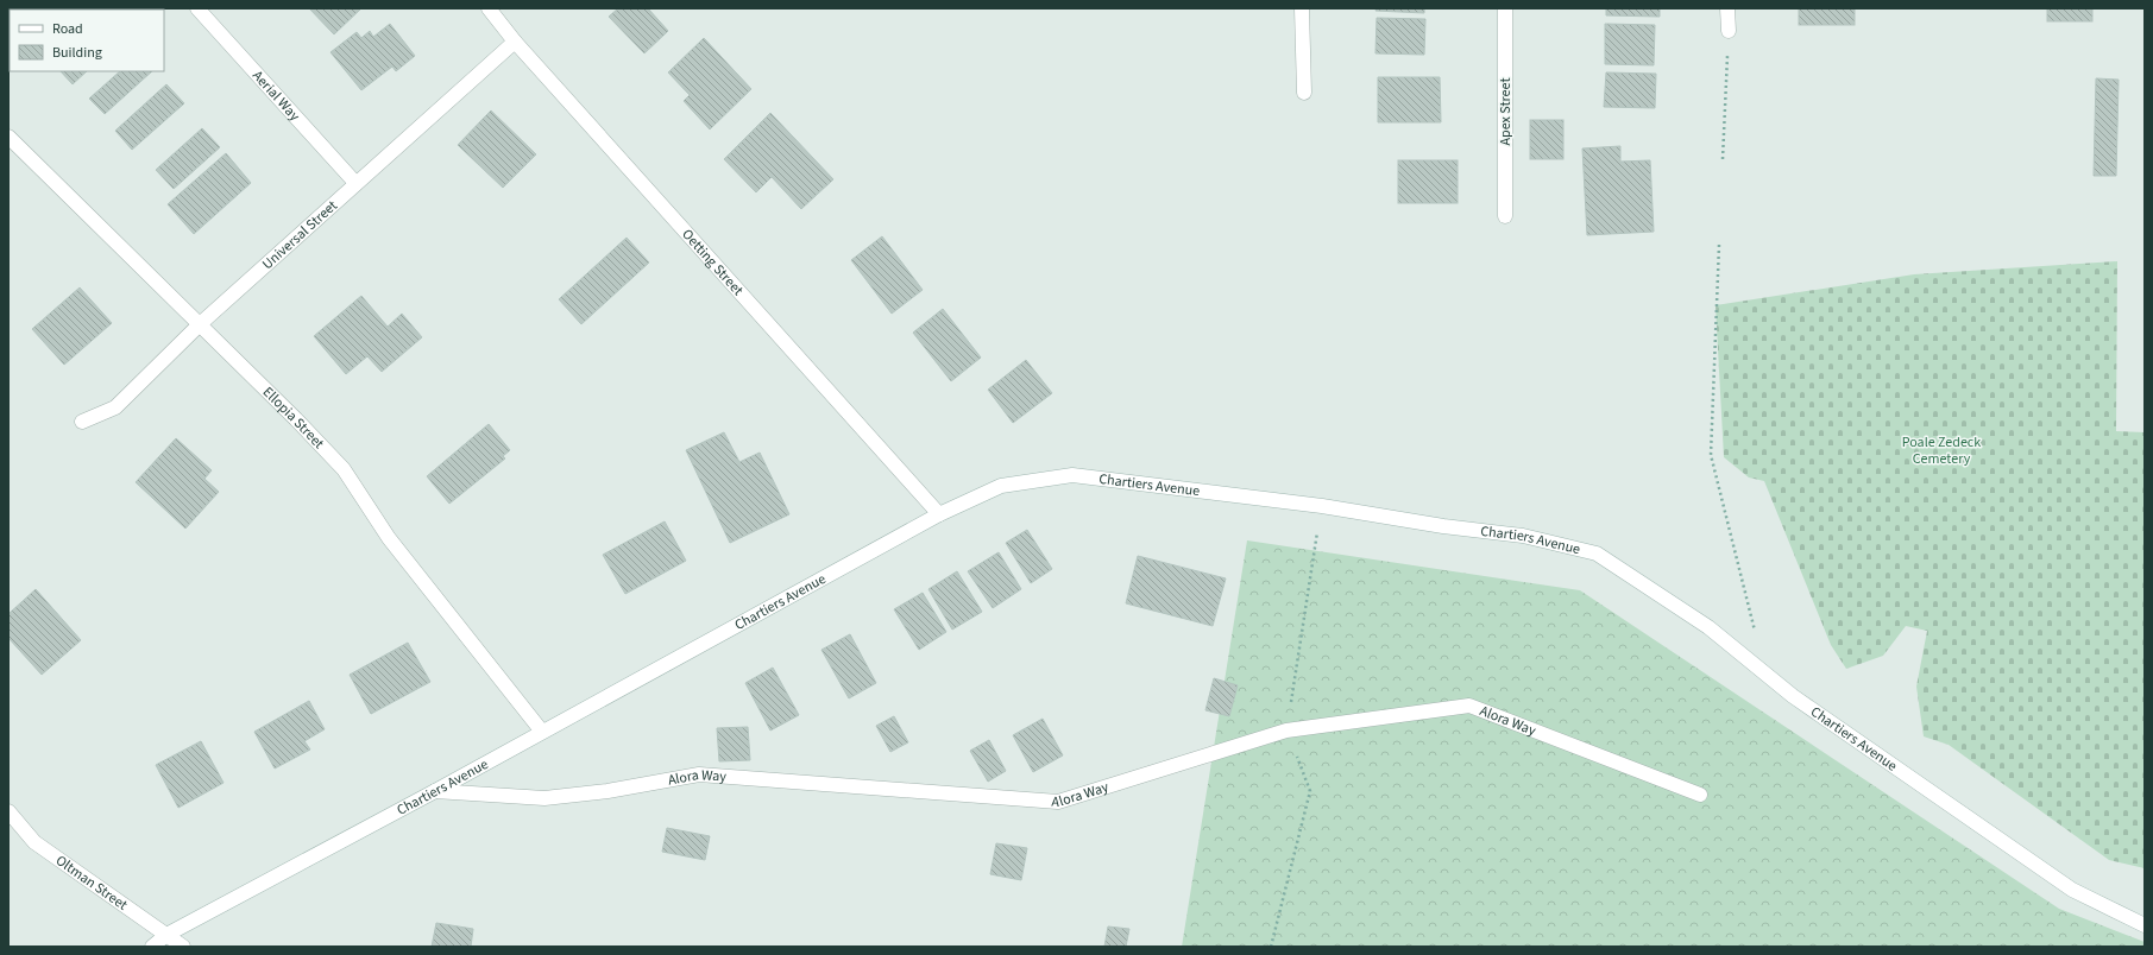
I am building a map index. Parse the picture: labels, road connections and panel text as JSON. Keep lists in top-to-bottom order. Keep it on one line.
{"streets":{"street":["Aerial Way","Apex Street","Universal Street","Oetting Street","Ellopia Street","Chartiers Avenue","Alora Way","Oltman Street"]},"crossings":[["Aerial Way","Universal Street"],["Universal Street","Oetting Street"],["Universal Street","Ellopia Street"],["Oetting Street","Chartiers Avenue"],["Ellopia Street","Chartiers Avenue"],["Chartiers Avenue","Alora Way"],["Chartiers Avenue","Oltman Street"]],"parks":["Poale Zedeck Cemetery"],"legend":["Road","Building"]}
